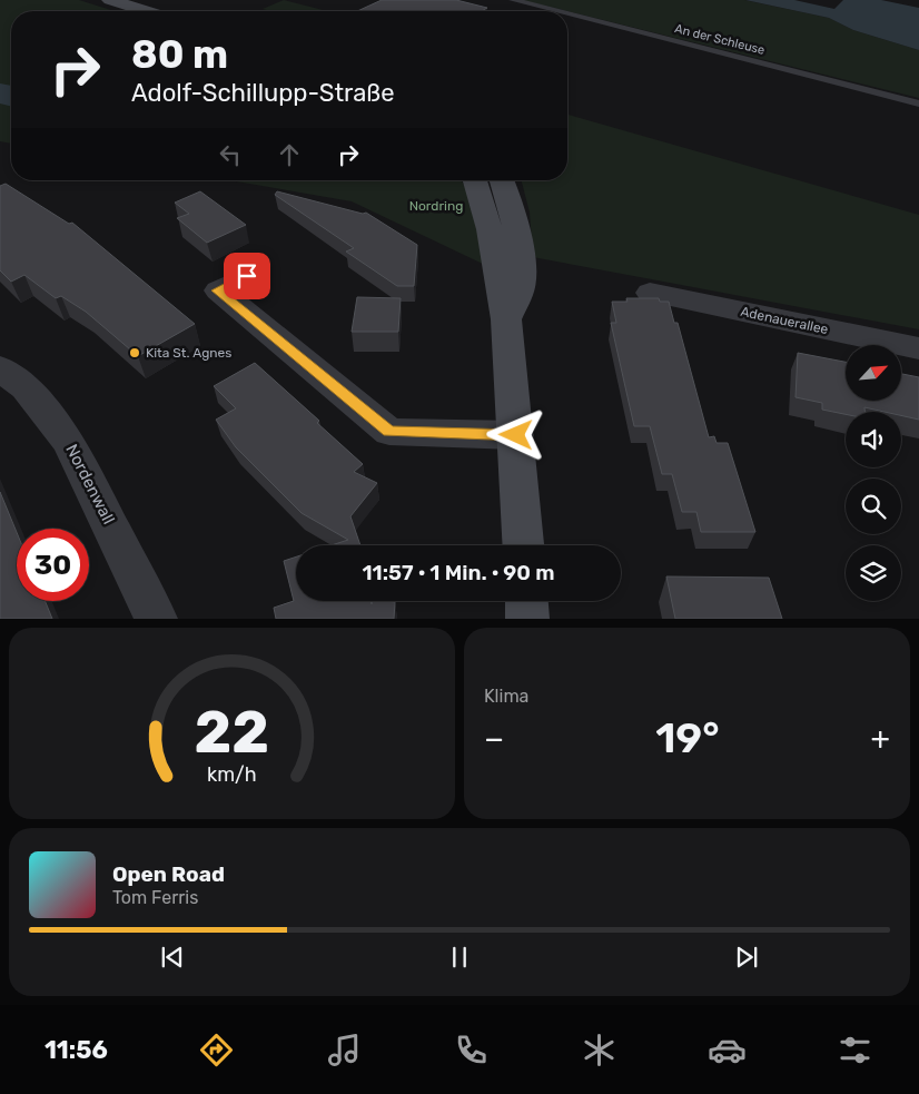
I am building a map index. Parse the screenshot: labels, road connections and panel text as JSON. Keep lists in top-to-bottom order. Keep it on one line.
{"streets":{"street":["Adenauerallee","Nordenwall"],"lane":["An der Schleuse"]},"parks":["Nordring"],"places":["Kita St. Agnes"],"north":"top right","page":{"turn":["80 m","Adolf-Schillupp-Straße"],"limit":"30","trip":"11:57 · 1 Min. · 90 m","tile":"Klima","heat":["−","19°","+"],"song":["Open Road","Tom Ferris"],"tabs":"11:56","gauge":["22","km/h"]}}
